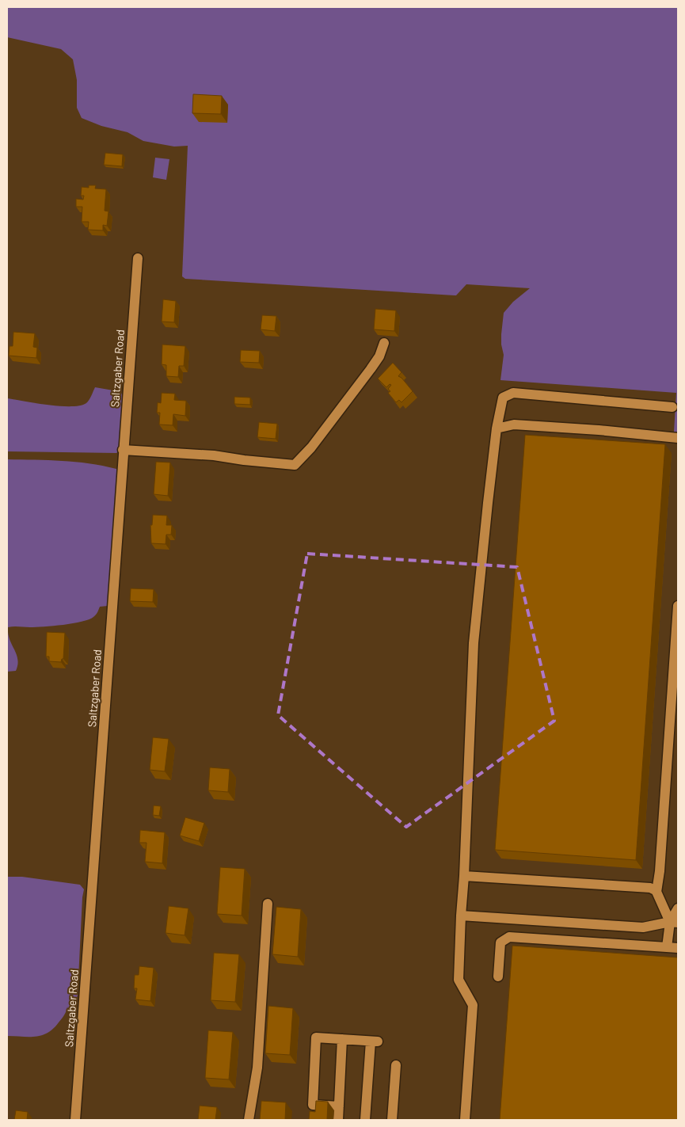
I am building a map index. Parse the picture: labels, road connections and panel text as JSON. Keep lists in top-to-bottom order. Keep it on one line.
{"streets":{"street":["Saltzgaber Road"]}}
